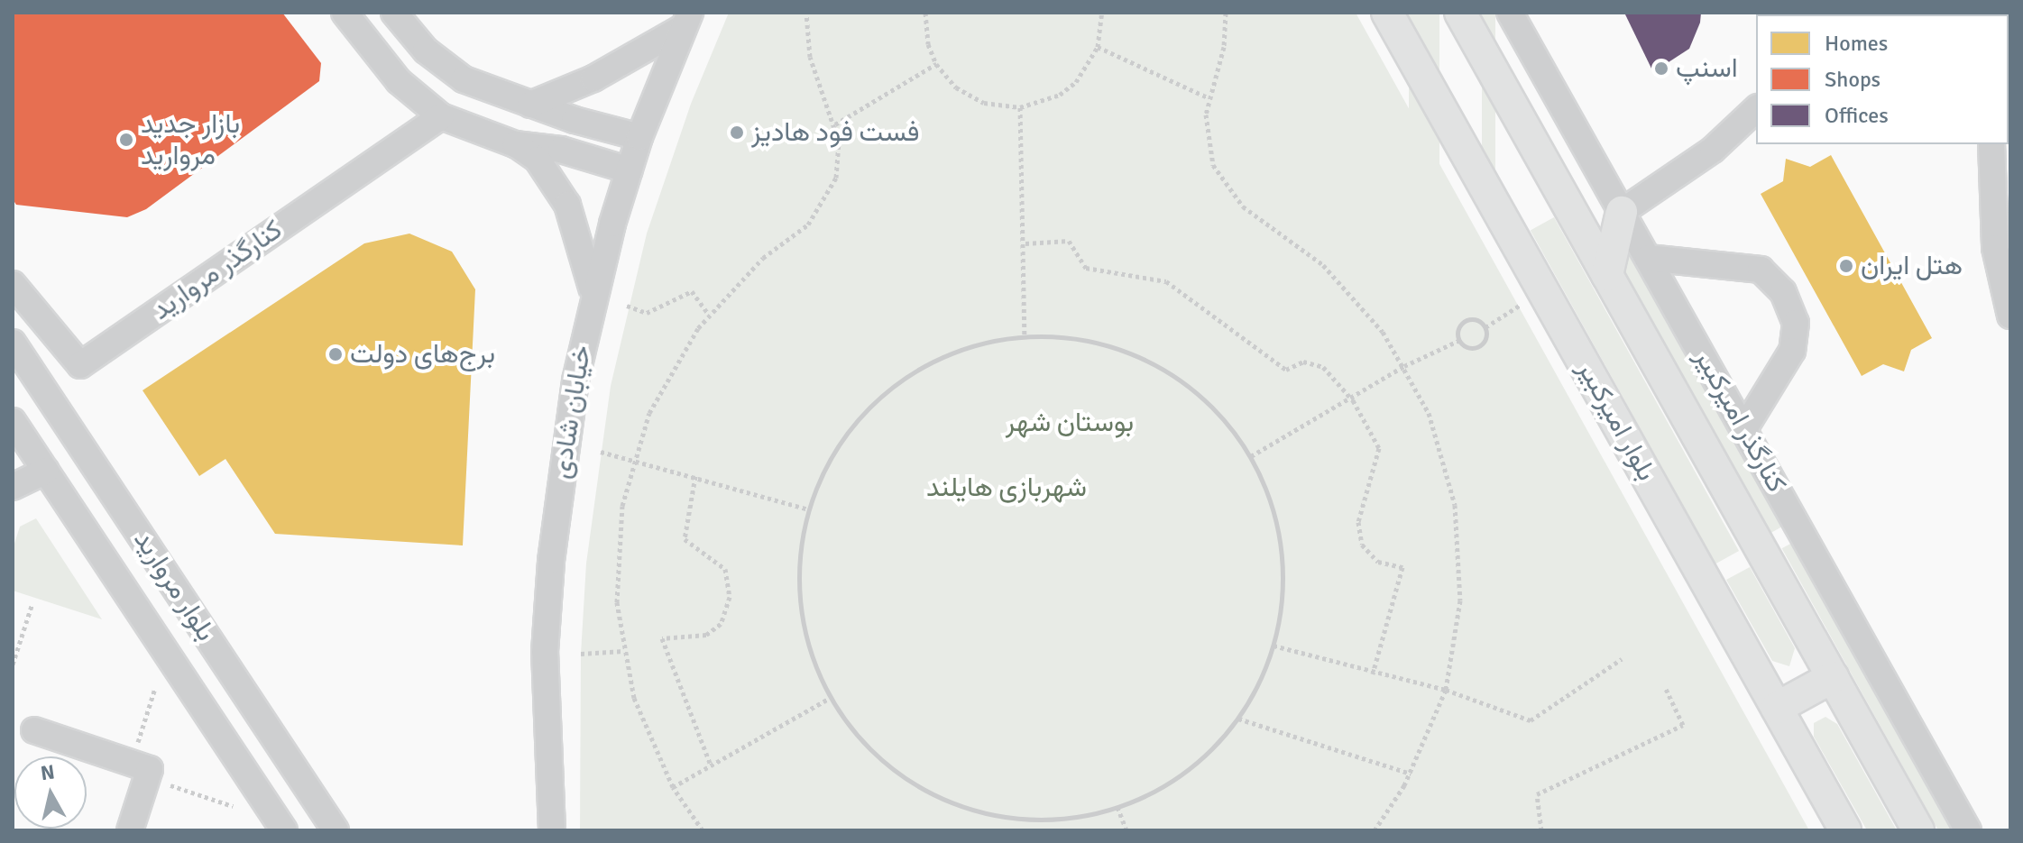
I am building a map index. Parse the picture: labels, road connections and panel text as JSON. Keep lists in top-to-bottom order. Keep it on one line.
{"streets":{"main road":["بلوار امیرکبیر"],"street":["کنارگذر مروارید","خیابان شادی","کنارگذر امیرکبیر","بلوار مروارید"]},"parks":["بوستان شهر","شهربازی هایلند"],"places":["اسنپ","فست فود هادیز","بازار جدید مروارید","هتل ایران","برج‌های دولت"],"legend":["Homes","Shops","Offices"],"north":"top"}
